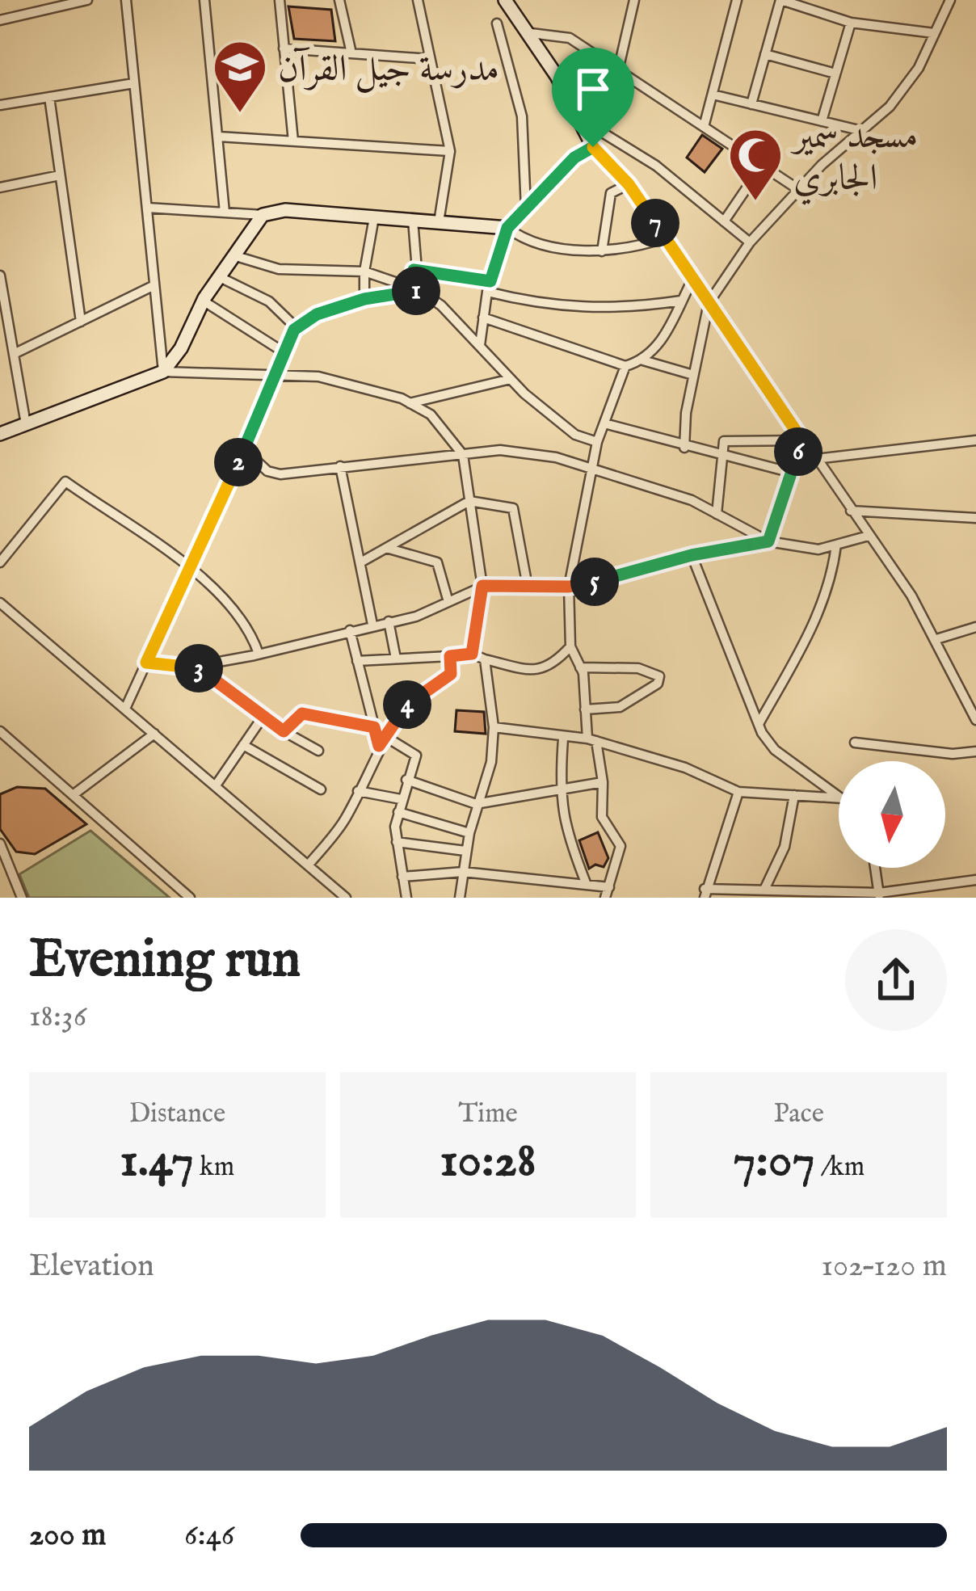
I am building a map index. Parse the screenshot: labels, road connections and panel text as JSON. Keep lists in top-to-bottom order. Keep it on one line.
{"places":{"school or university":["مدرسة جيل القرآن"],"mosque":["مسجد سمير الجابري"]},"north":"bottom","page":{"pins":["7","1","6","2","5","3","4"],"heading":["Evening run","18:36"],"stats":[["Distance","1.47 km"],["Time","10:28"],["Pace","7:07 /km"]],"chart":["Elevation","102–120 m"],"list":[{"name":"200 m","note":"6:46"}]}}
